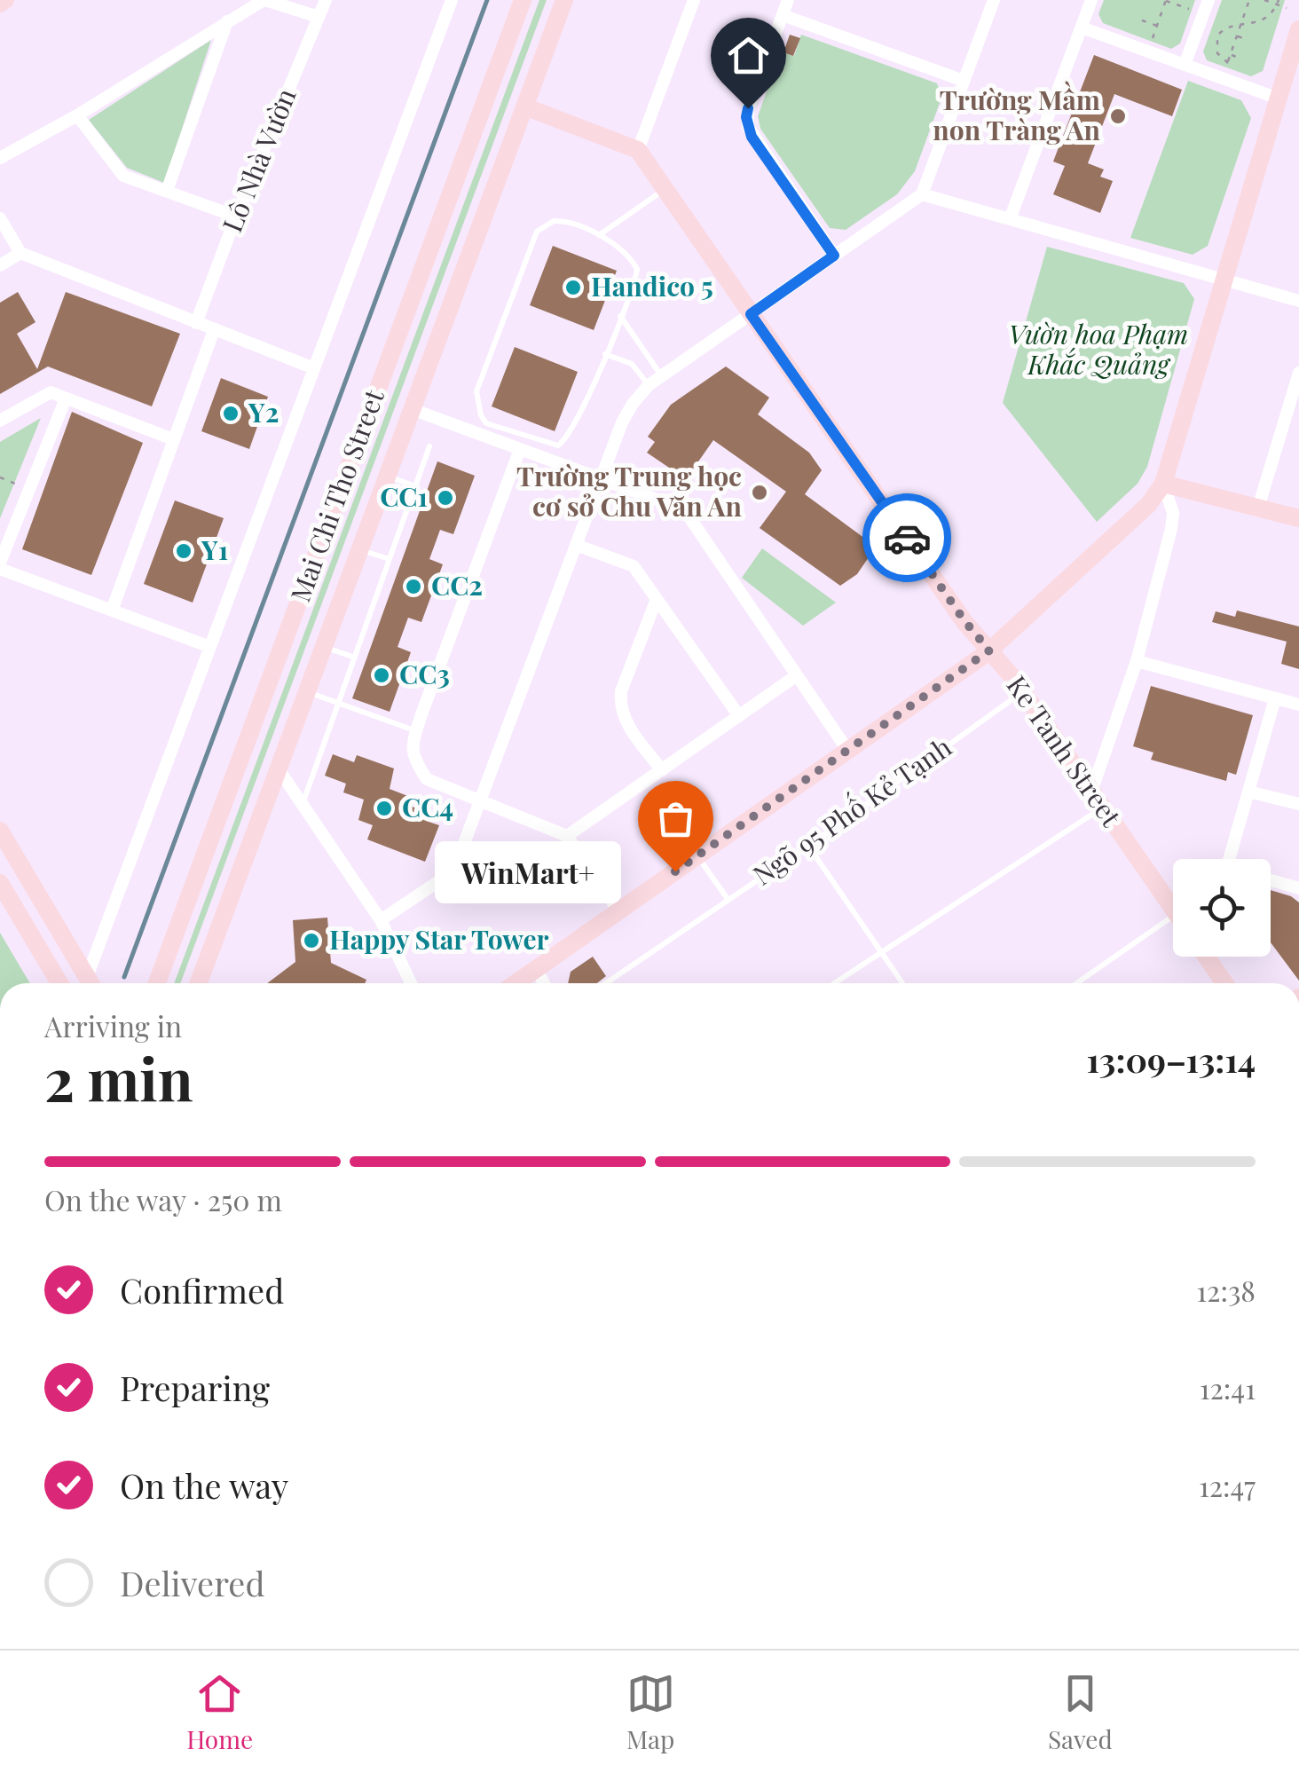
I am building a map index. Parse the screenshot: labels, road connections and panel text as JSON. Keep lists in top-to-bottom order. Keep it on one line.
{"streets":{"street":["Lô Nhà Vườn","Mai Chi Tho Street","Ke Tanh Street"],"lane":["Ngõ 95 Phố Kẻ Tạnh"]},"crossings":[["Ke Tanh Street","Ngõ 95 Phố Kẻ Tạnh"]],"parks":["Vườn hoa Phạm Khắc Quảng"],"places":["Trường Mầm non Tràng An","Handico 5","Y2","Trường Trung học cơ sở Chu Văn An","CC1","Y1","CC2","CC3","CC4","WinMart+","Happy Star Tower"],"page":{"bubble":"WinMart+","heading":["2 min","Arriving in","13:09–13:14"],"bar":"On the way · 250 m","list":[["Confirmed","12:38"],["Preparing","12:41"],["On the way","12:47"],"Delivered"],"tabs":["Home","Map","Saved"]}}
